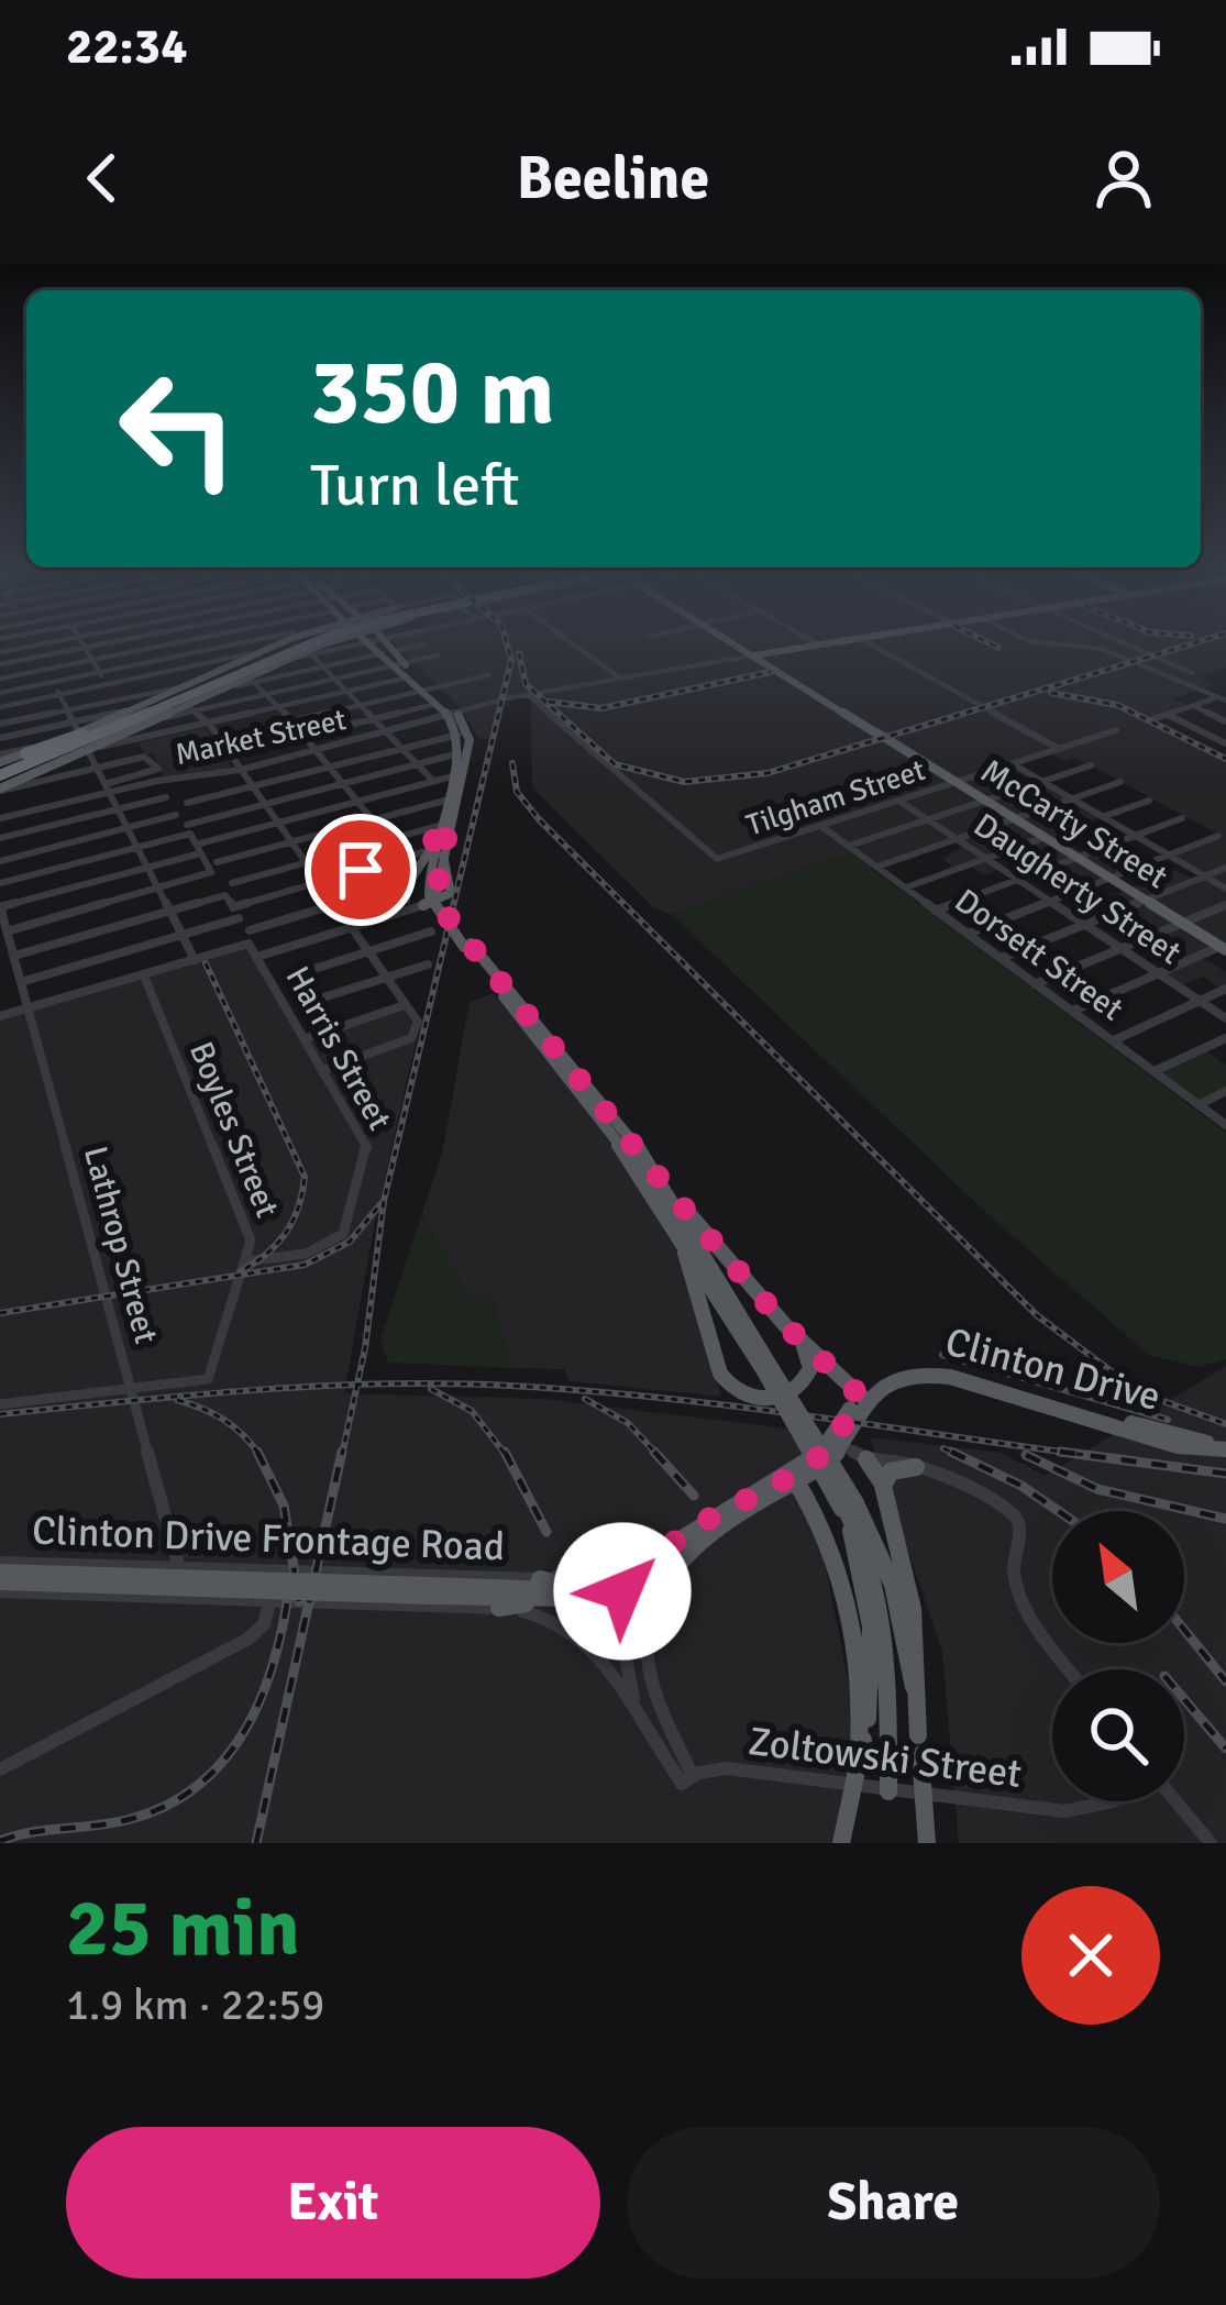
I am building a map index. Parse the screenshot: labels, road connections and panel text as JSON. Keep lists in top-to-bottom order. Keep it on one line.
{"streets":{"main road":["Market Street","McCarty Street","Clinton Drive"],"street":["Tilgham Street","Daugherty Street","Dorsett Street","Harris Street","Boyles Street","Lathrop Street","Clinton Drive Frontage Road","Zoltowski Street"]},"crossings":[["Market Street","Tilgham Street"],["Market Street","McCarty Street"],["Tilgham Street","McCarty Street"],["Tilgham Street","Daugherty Street"],["Tilgham Street","Dorsett Street"],["Harris Street","Boyles Street"],["Boyles Street","Lathrop Street"],["Lathrop Street","Clinton Drive Frontage Road"],["Clinton Drive Frontage Road","Zoltowski Street"]],"north":"top left","page":{"status":"22:34","header":"Beeline","turn":["350 m","Turn left"],"heading":["25 min","1.9 km · 22:59"],"buttons":["Exit","Share"]}}
